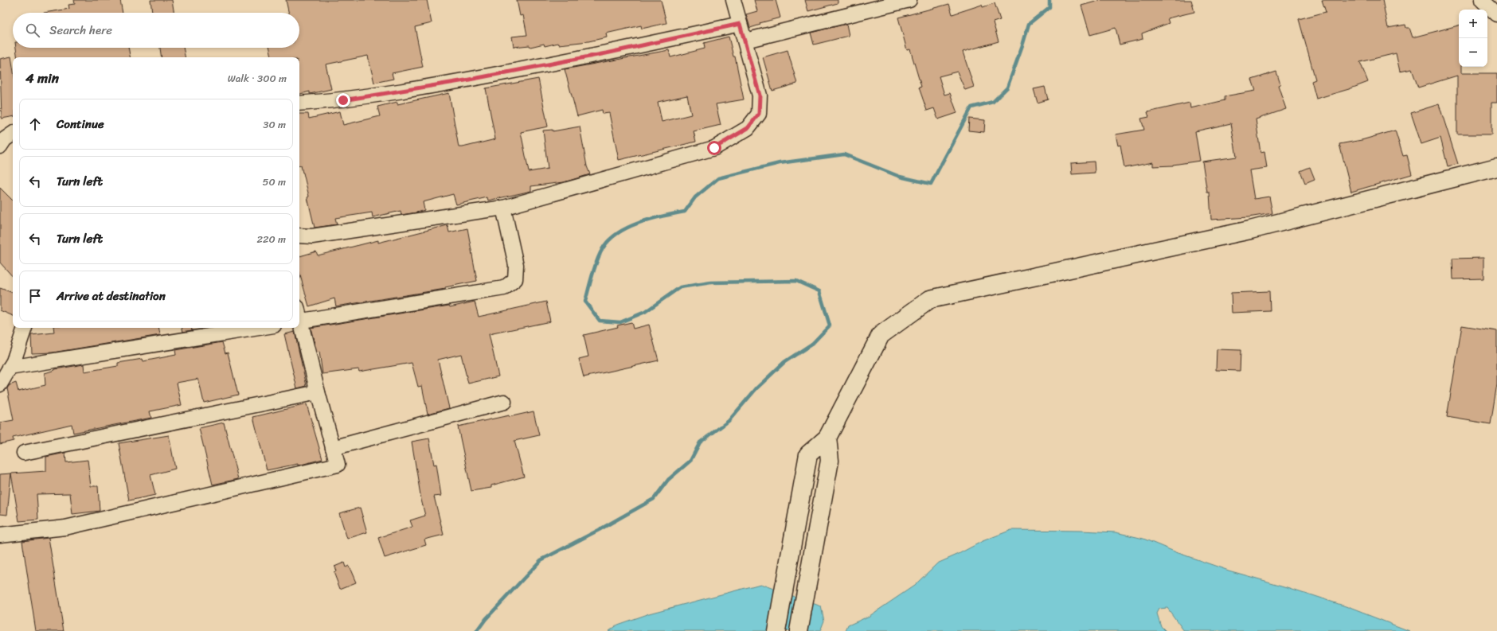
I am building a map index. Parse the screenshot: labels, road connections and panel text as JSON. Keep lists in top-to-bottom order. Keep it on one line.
{"page":{"map_buttons":["+","−"],"search":"Search here","heading":["4 min","Walk · 300 m"],"list":[["Continue","30 m"],["Turn left","50 m"],["Turn left","220 m"],"Arrive at destination"]}}
